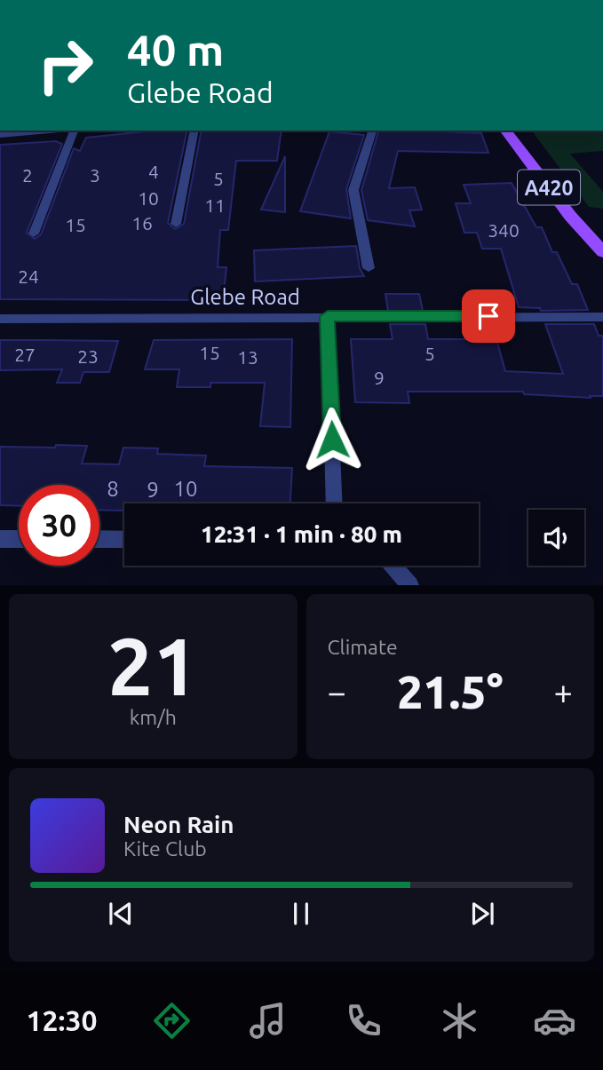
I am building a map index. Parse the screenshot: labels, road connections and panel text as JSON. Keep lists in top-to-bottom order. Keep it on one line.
{"streets":{"main road":["A420"],"street":["Glebe Road"]},"house_numbers":["4","2","3","5","10","11","16","15","340","24","15","5","27","23","13","9","8","10","9"],"page":{"turn":["40 m","Glebe Road"],"limit":"30","trip":"12:31 · 1 min · 80 m","tile":[["21","km/h"],"Climate"],"heat":["−","21.5°","+"],"song":["Neon Rain","Kite Club"],"tabs":"12:30"}}
